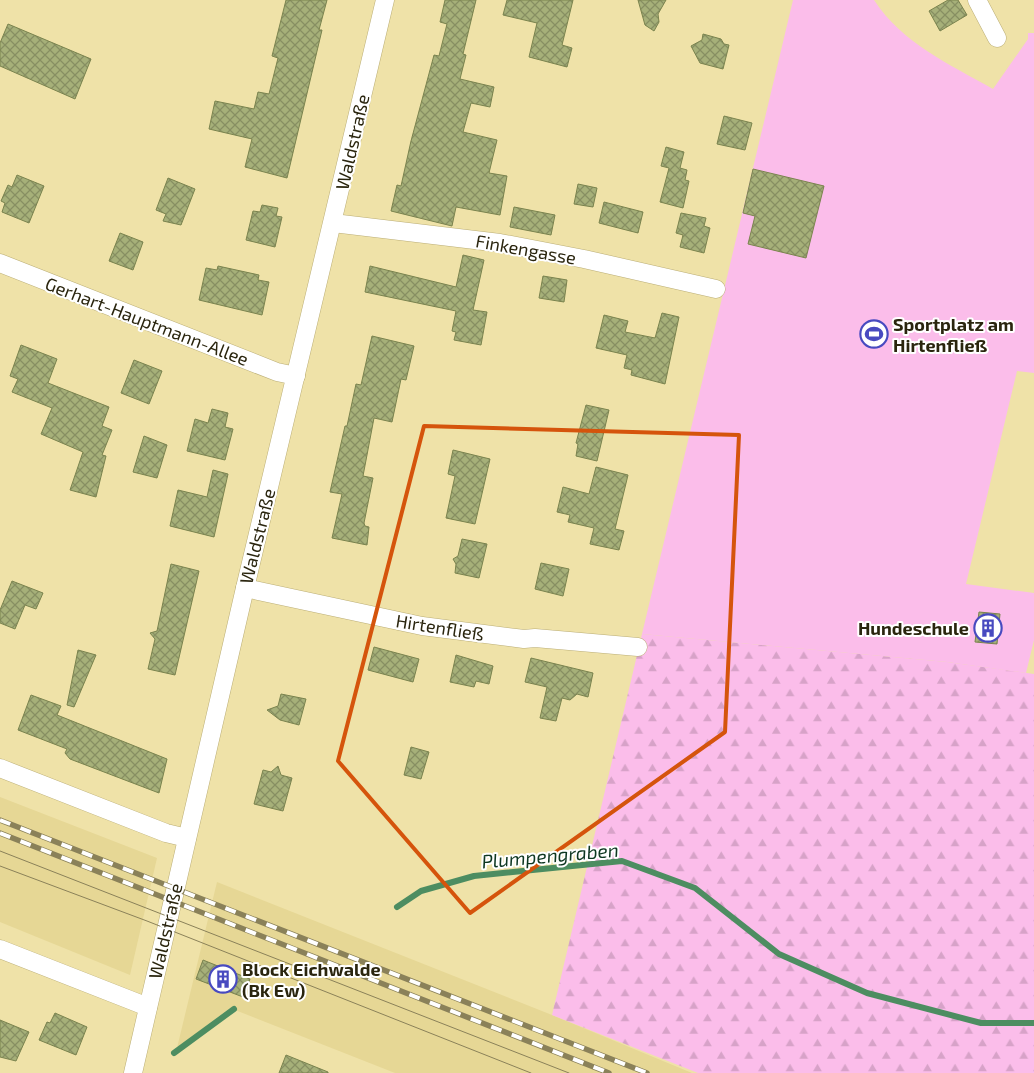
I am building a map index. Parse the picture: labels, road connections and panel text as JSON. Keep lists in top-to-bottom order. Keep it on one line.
{"streets":{"street":["Waldstraße","Finkengasse","Gerhart-Hauptmann-Allee","Hirtenfließ"]},"crossings":[["Waldstraße","Finkengasse"],["Waldstraße","Gerhart-Hauptmann-Allee"],["Waldstraße","Hirtenfließ"]],"water":["Plumpengraben"],"places":{"sports":["Sportplatz am Hirtenfließ"],"building":["Hundeschule","Block Eichwalde (Bk Ew)"]}}
